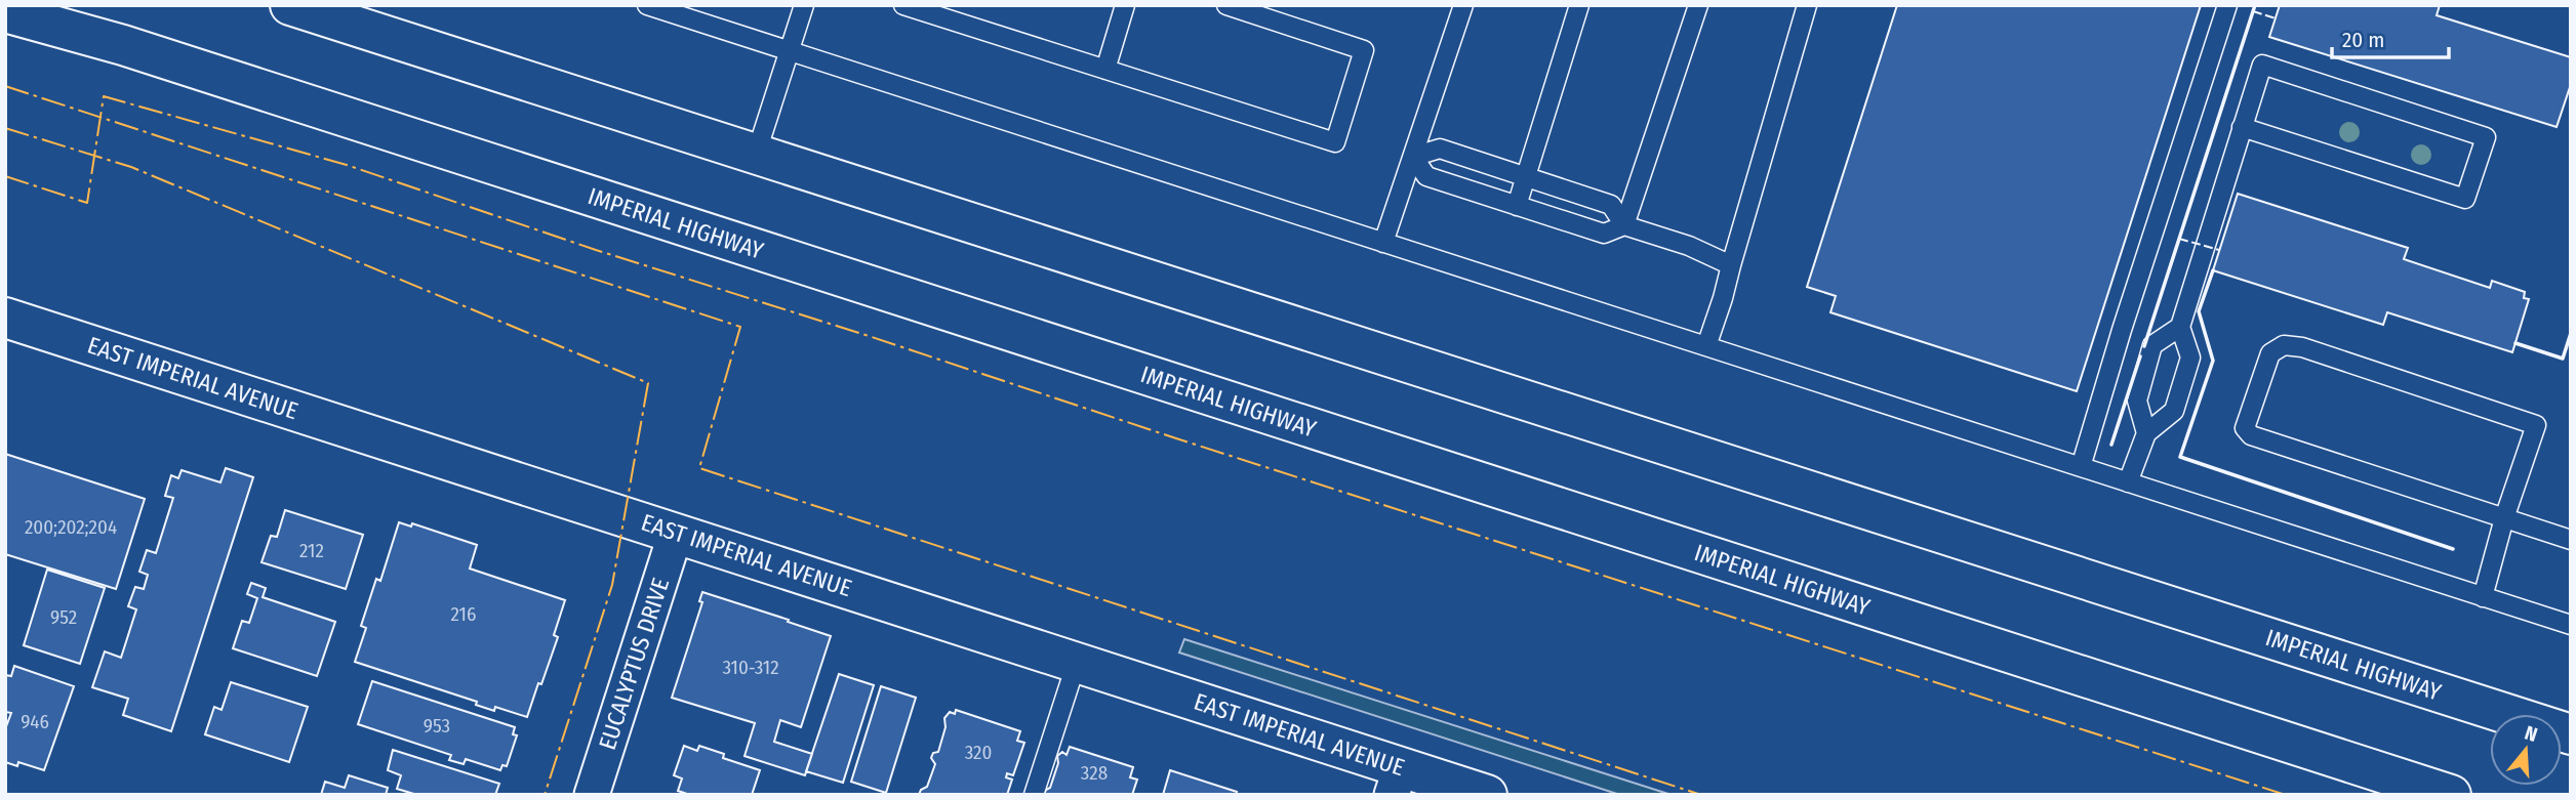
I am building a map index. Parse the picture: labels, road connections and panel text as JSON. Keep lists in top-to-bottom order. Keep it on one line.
{"streets":{"main road":["IMPERIAL HIGHWAY","EAST IMPERIAL AVENUE"],"street":["EUCALYPTUS DRIVE"]},"crossings":[["EAST IMPERIAL AVENUE","EUCALYPTUS DRIVE"]],"house_numbers":["200;202;204","212","216","952","310-312","946","953","320","328"],"scale_bar":"20 m","north":"top"}
